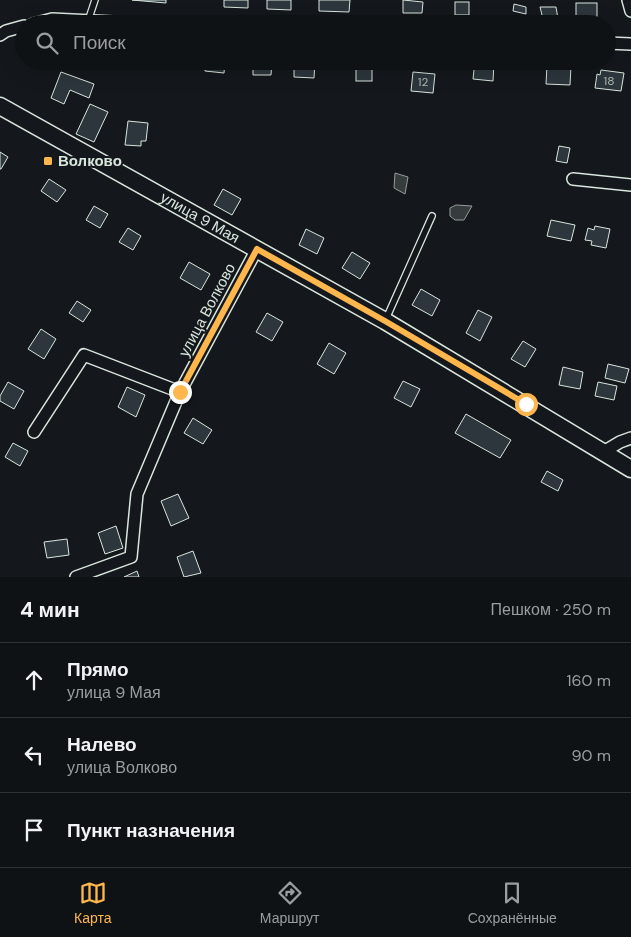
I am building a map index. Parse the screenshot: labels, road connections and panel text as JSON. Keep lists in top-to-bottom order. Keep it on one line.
{"streets":{"main road":["улица 9 Мая"],"street":["улица Волково"]},"crossings":[["улица 9 Мая","улица Волково"]],"places":{"transit":["Волково"]},"house_numbers":["18","12"],"page":{"search":"Поиск","heading":["4 мин","Пешком · 250 m"],"list":[["Прямо","улица 9 Мая","160 m"],["Налево","улица Волково","90 m"],"Пункт назначения"],"nav":["Карта","Маршрут","Сохранённые"]}}
